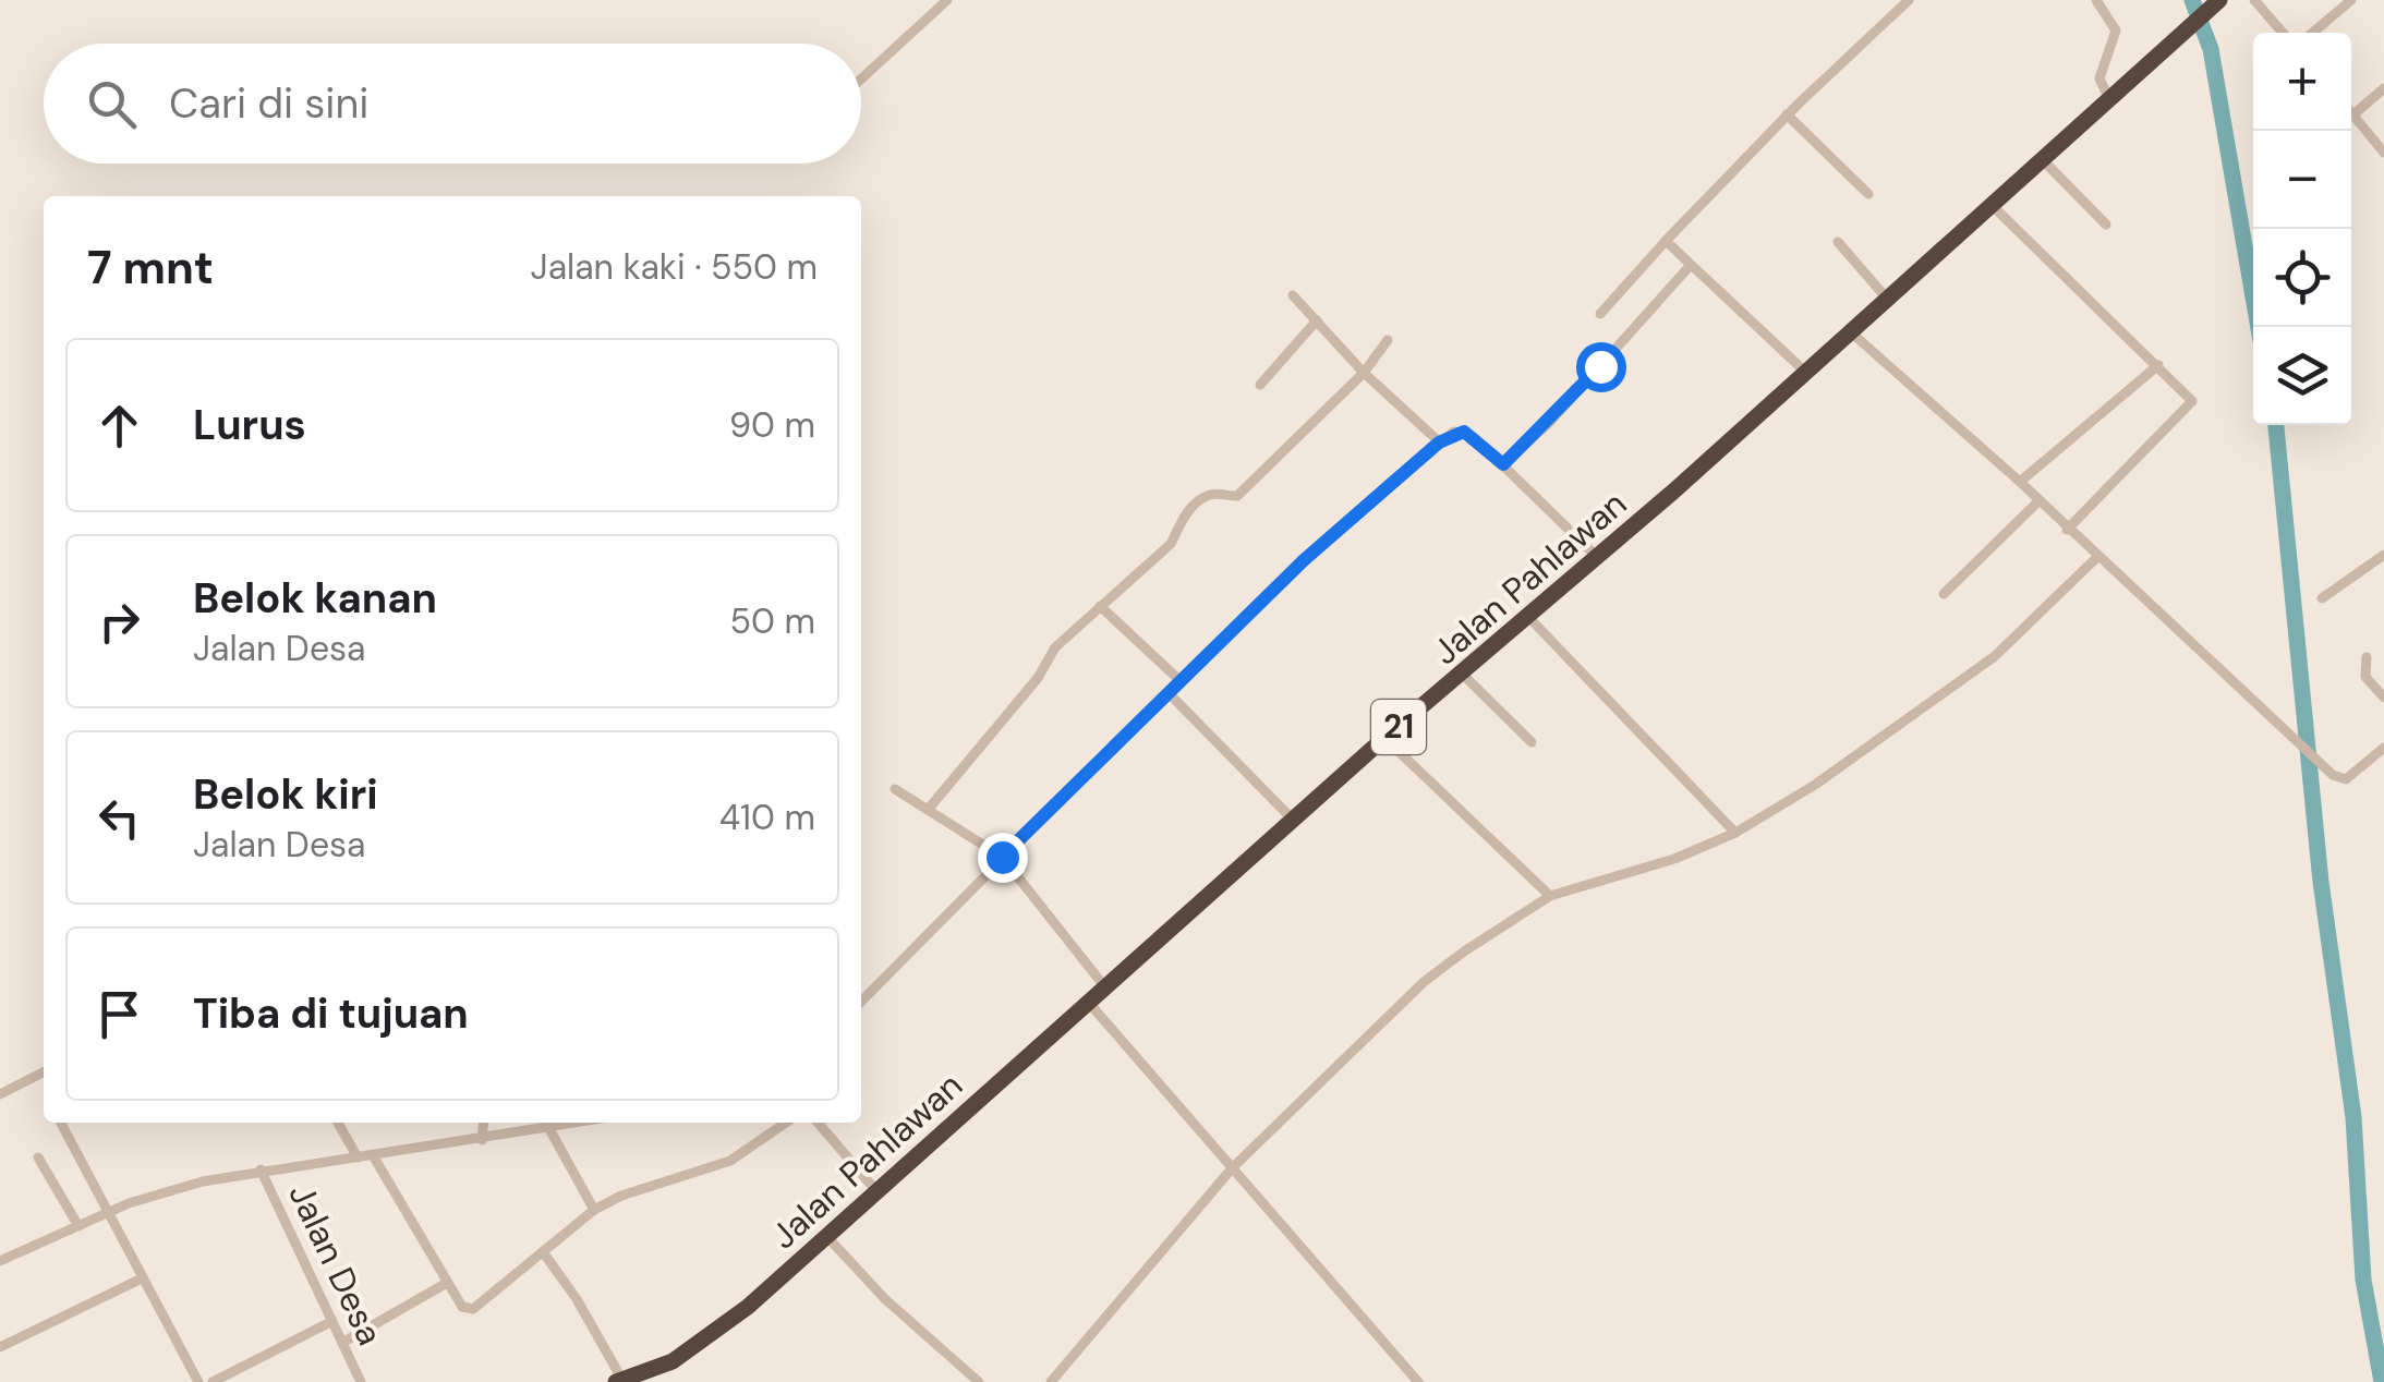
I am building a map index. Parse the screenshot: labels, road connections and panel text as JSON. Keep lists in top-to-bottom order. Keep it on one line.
{"streets":{"highway":["Jalan Pahlawan","21"],"street":["Jalan Desa"]},"page":{"map_buttons":["+","−"],"search":"Cari di sini","heading":["7 mnt","Jalan kaki · 550 m"],"list":[["Lurus","90 m"],["Belok kanan","Jalan Desa","50 m"],["Belok kiri","Jalan Desa","410 m"],"Tiba di tujuan"]}}
